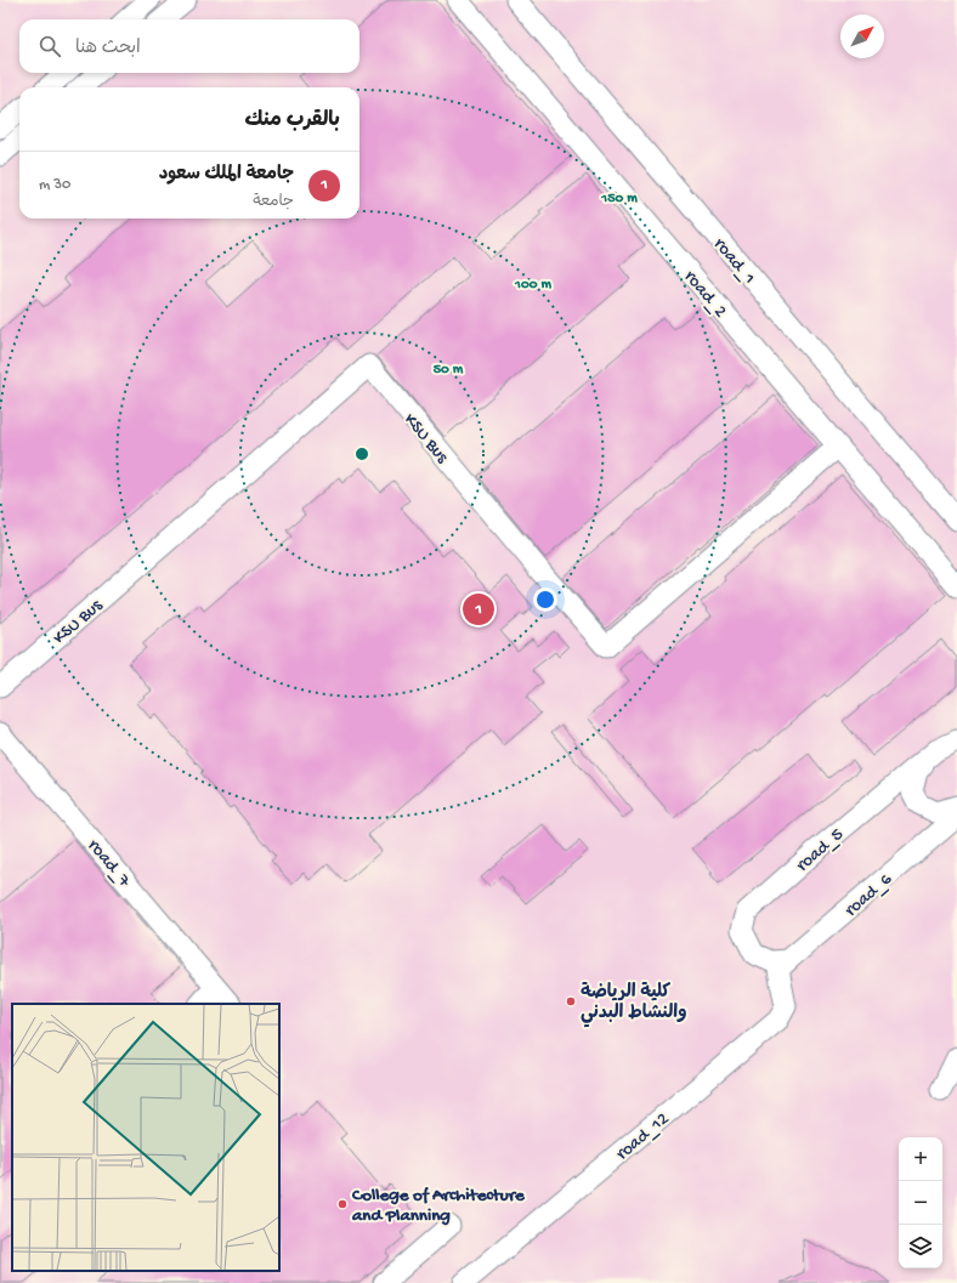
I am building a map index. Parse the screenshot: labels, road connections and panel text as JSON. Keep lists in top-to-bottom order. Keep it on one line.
{"streets":{"lane":["road_1","road_2","KSU Bus","road_5","road_7","road_6","road_12"]},"crossings":[["road_2","KSU Bus"],["road_5","road_6"],["road_5","road_12"],["road_6","road_12"]],"places":["كلية الرياضة والنشاط البدني","College of Architecture and Planning"],"north":"top right","page":{"search":"ابحث هنا","heading":"بالقرب منك","list":[{"mark":"1","name":"جامعة الملك سعود","note":"جامعة","value":"30 m"}],"pins":"1","map_buttons":["+","−"]},"rings":["150 m","100 m","50 m"]}
